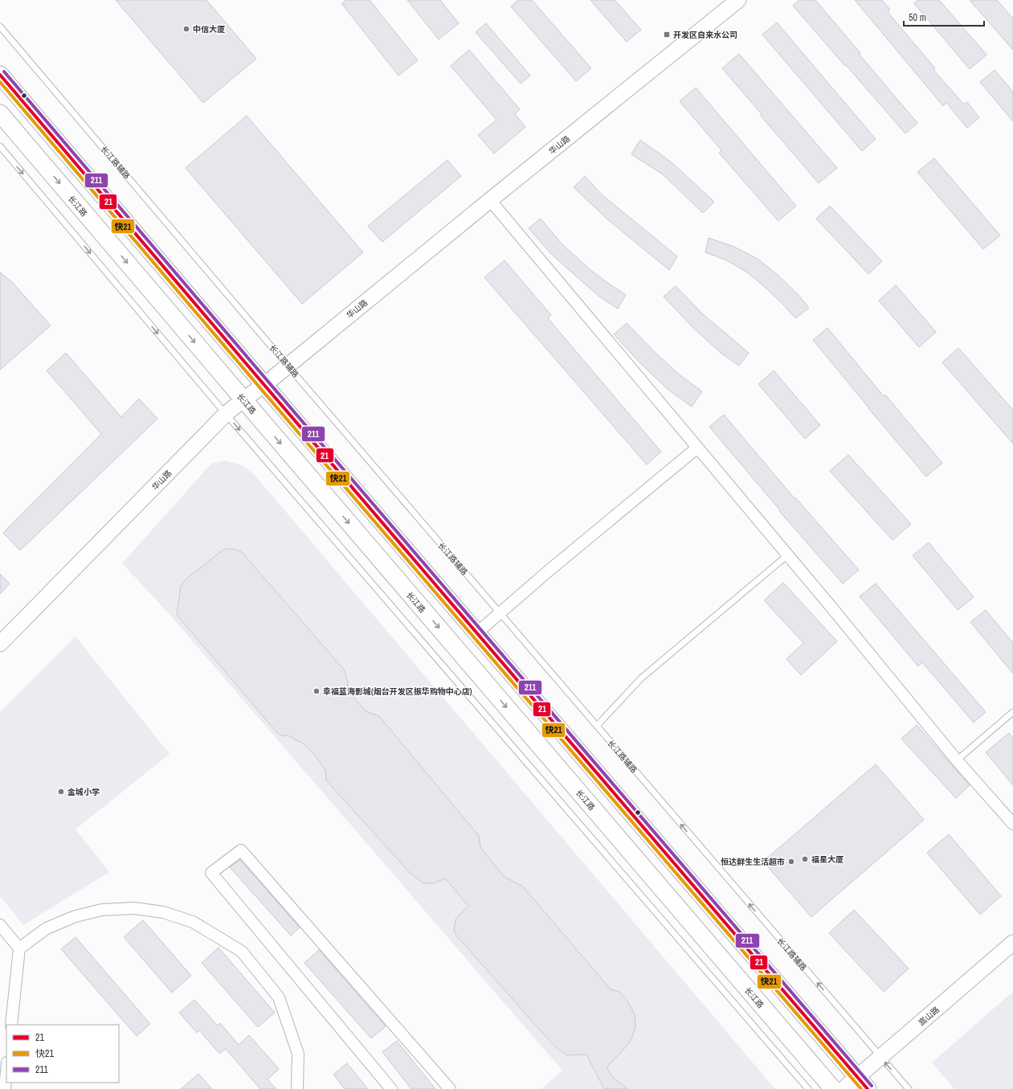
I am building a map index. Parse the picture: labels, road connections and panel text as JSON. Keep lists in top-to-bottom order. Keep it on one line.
{"streets":{"main road":["长江路"],"street":["华山路","嵩山路"],"lane":["长江路辅路"]},"crossings":[["华山路","长江路辅路"],["华山路","长江路"],["长江路辅路","嵩山路"]],"places":{"other":["中信大厦","幸福蓝海影城(烟台开发区振华购物中心店)","金城小学","福星大厦","恒达鲜生生活超市"],"transit":["开发区自来水公司"]},"lines":["transit line 211","transit line 21","transit line 快21"],"legend":["21","快21","211"],"scale_bar":"50 m"}
